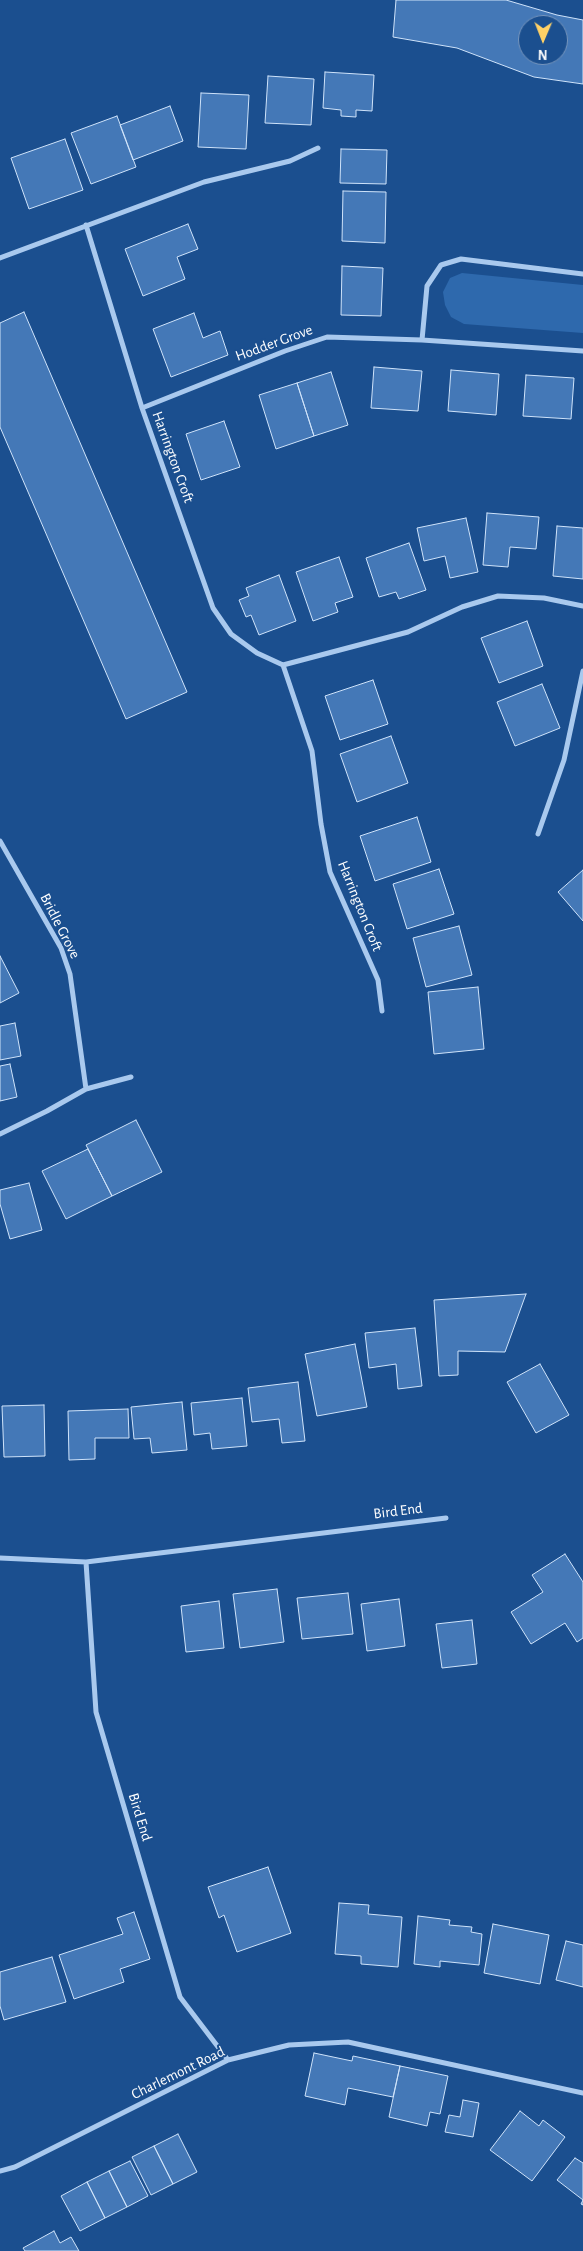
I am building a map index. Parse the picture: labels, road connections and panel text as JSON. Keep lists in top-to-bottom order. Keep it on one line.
{"streets":{"street":["Hodder Grove","Harrington Croft","Bridle Grove","Bird End","Charlemont Road"]},"crossings":[["Hodder Grove","Harrington Croft"],["Bird End","Charlemont Road"]],"north":"bottom"}
